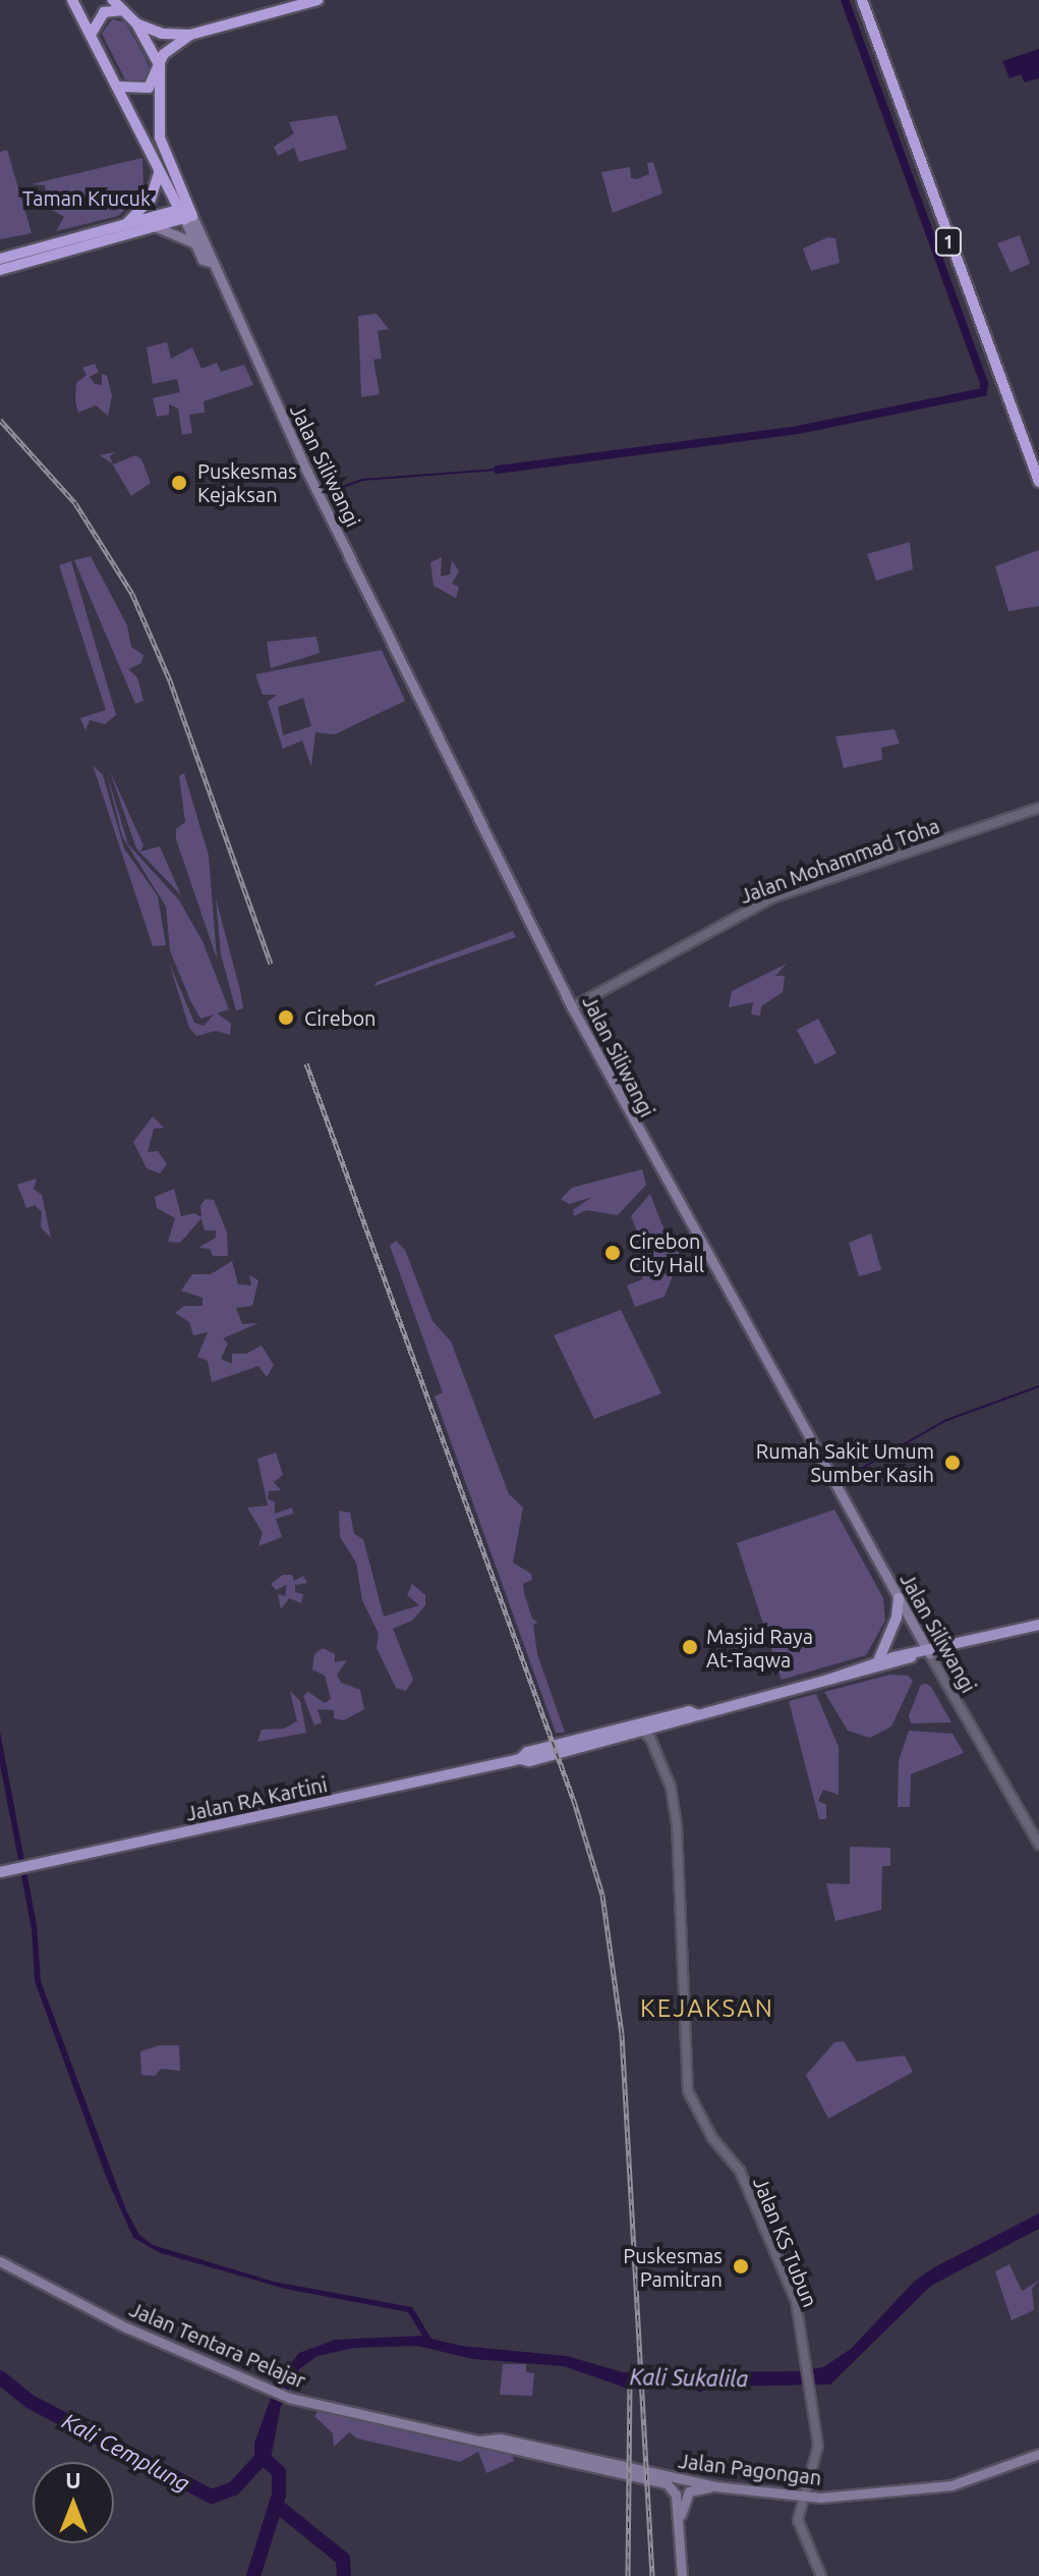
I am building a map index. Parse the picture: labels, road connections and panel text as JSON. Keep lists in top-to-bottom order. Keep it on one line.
{"streets":{"highway":["1","Jalan Siliwangi"],"main road":["Jalan RA Kartini","Jalan Tentara Pelajar","Jalan Pagongan"],"street":["Jalan Mohammad Toha","Jalan KS Tubun"]},"crossings":[["Jalan Siliwangi","Jalan Mohammad Toha"],["Jalan Siliwangi","Jalan RA Kartini"],["Jalan RA Kartini","Jalan KS Tubun"],["Jalan KS Tubun","Jalan Pagongan"],["Jalan Tentara Pelajar","Jalan Pagongan"]],"districts":["KEJAKSAN"],"water":["Kali Sukalila","Kali Cemplung"],"parks":["Taman Krucuk"],"places":["Puskesmas Kejaksan","Cirebon","Cirebon City Hall","Rumah Sakit Umum Sumber Kasih","Masjid Raya At-Taqwa","Puskesmas Pamitran"],"north":"top"}
